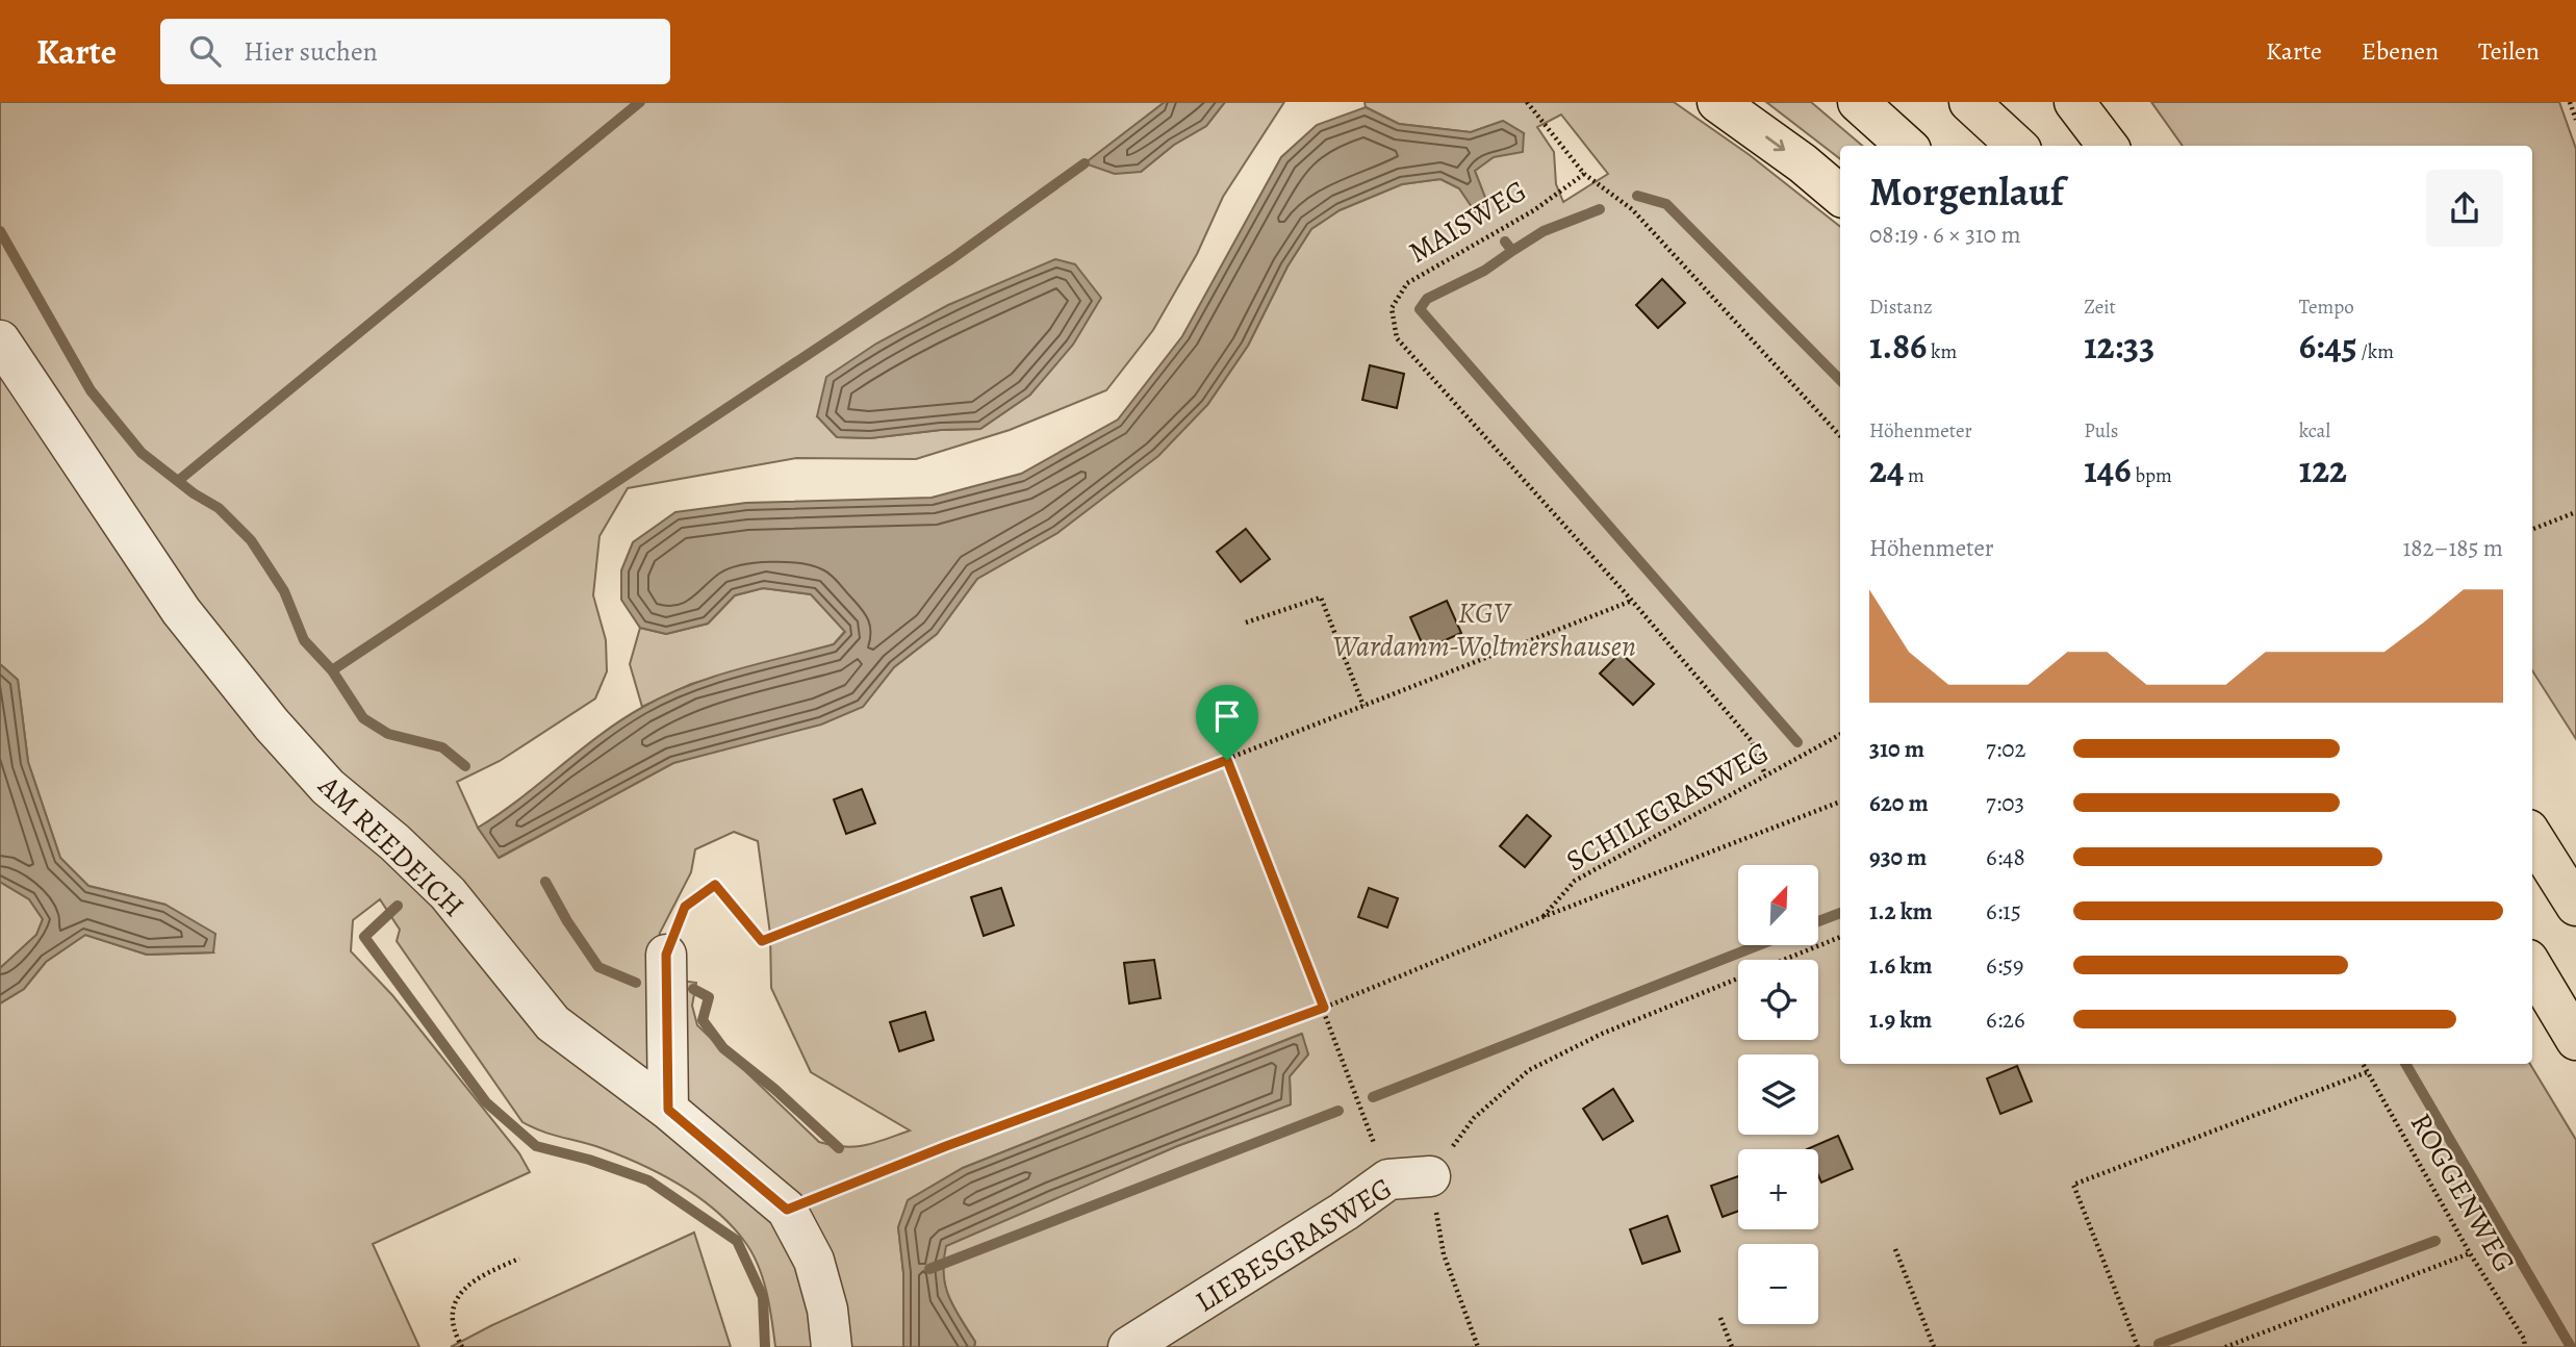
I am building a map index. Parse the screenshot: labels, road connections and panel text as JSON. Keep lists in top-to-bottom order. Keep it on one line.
{"streets":{"street":["AM REEDEICH","LIEBESGRASWEG"],"path":["MAISWEG","SCHILFGRASWEG","ROGGENWEG"]},"crossings":[["MAISWEG","SCHILFGRASWEG"],["SCHILFGRASWEG","AM REEDEICH"]],"parks":["KGV Wardamm-Woltmershausen"],"north":"top right","page":{"header":"Karte","search":"Hier suchen","nav":["Karte","Ebenen","Teilen"],"heading":["Morgenlauf","08:19 · 6 × 310 m"],"stats":[["Distanz","1.86 km"],["Zeit","12:33"],["Tempo","6:45 /km"],["Höhenmeter","24 m"],["Puls","146 bpm"],["kcal","122"]],"chart":["Höhenmeter","182–185 m"],"list":[{"name":"310 m","note":"7:02"},{"name":"620 m","note":"7:03"},{"name":"930 m","note":"6:48"},{"name":"1.2 km","note":"6:15"},{"name":"1.6 km","note":"6:59"},{"name":"1.9 km","note":"6:26"}],"map_buttons":["+","−"]}}
